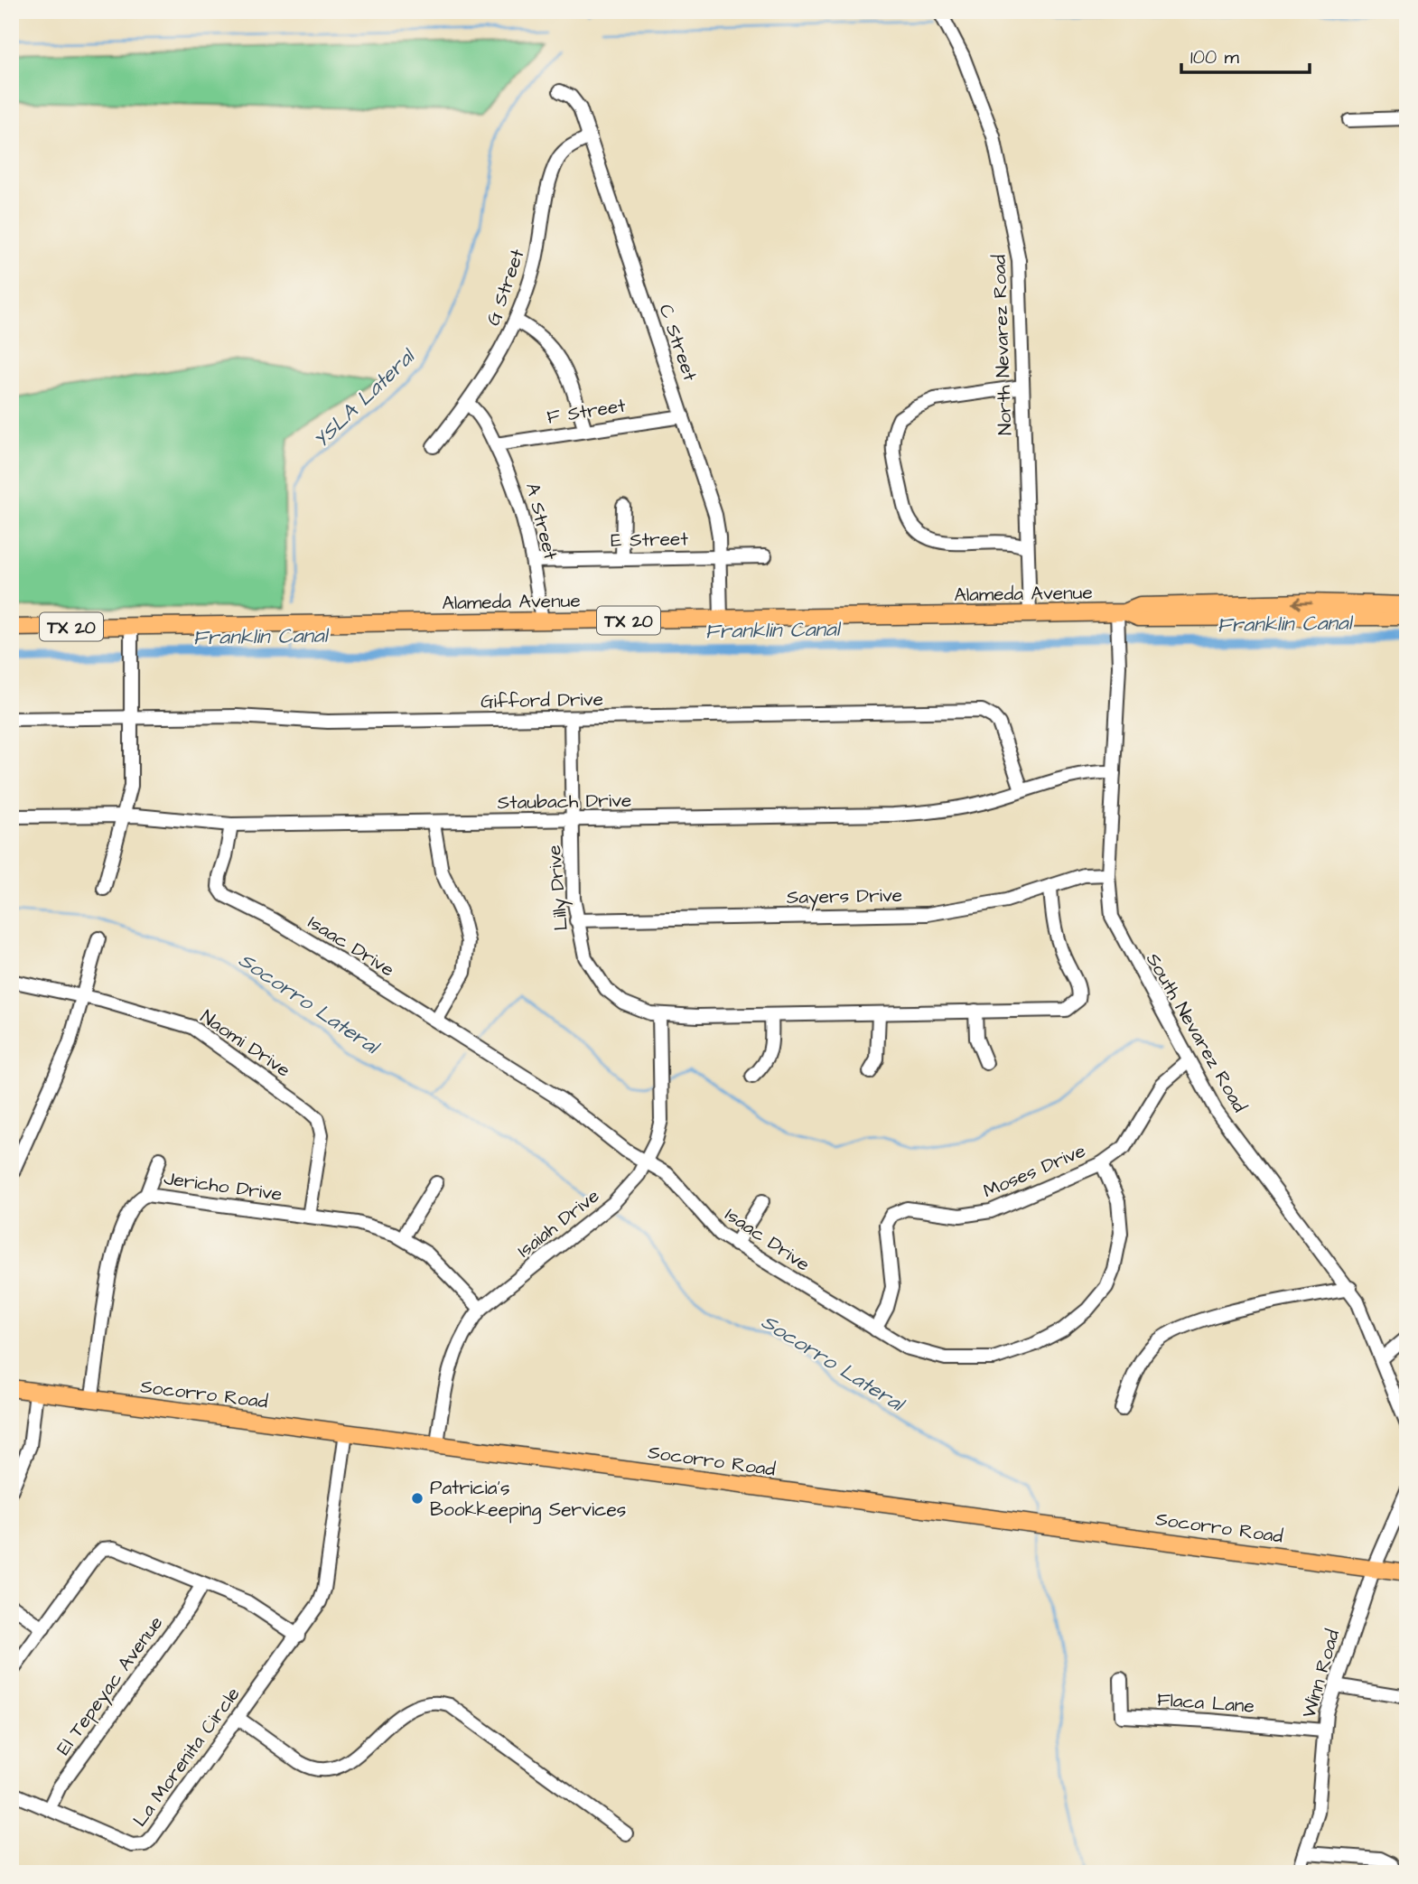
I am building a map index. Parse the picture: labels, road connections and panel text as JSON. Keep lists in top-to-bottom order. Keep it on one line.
{"streets":{"main road":["Alameda Avenue","TX 20","Socorro Road"],"street":["G Street","C Street","North Nevarez Road","F Street","A Street","E Street","Gifford Drive","Staubach Drive","Lilly Drive","Sayers Drive","Isaac Drive","South Nevarez Road","Naomi Drive","Moses Drive","Jericho Drive","Isaiah Drive","Winn Road","El Tepeyac Avenue","Flaca Lane","La Morenita Circle"]},"crossings":[["G Street","C Street"],["G Street","A Street"],["C Street","F Street"],["C Street","E Street"],["C Street","Alameda Avenue"],["North Nevarez Road","Alameda Avenue"],["F Street","A Street"],["A Street","E Street"],["A Street","Alameda Avenue"],["Alameda Avenue","South Nevarez Road"],["Gifford Drive","Staubach Drive"],["Gifford Drive","Lilly Drive"],["Staubach Drive","Lilly Drive"],["Staubach Drive","Isaac Drive"],["Staubach Drive","South Nevarez Road"],["Lilly Drive","Sayers Drive"],["Lilly Drive","Isaiah Drive"],["Sayers Drive","South Nevarez Road"],["Isaac Drive","Moses Drive"],["Isaac Drive","Isaiah Drive"],["South Nevarez Road","Moses Drive"],["Naomi Drive","Jericho Drive"],["Jericho Drive","Isaiah Drive"],["Jericho Drive","Socorro Road"],["Isaiah Drive","Socorro Road"],["Socorro Road","Winn Road"],["Socorro Road","La Morenita Circle"],["Winn Road","Flaca Lane"],["El Tepeyac Avenue","La Morenita Circle"]],"water":["YSLA Lateral","Franklin Canal","Socorro Lateral"],"places":["Patricia's Bookkeeping Services"],"scale_bar":"100 m"}
